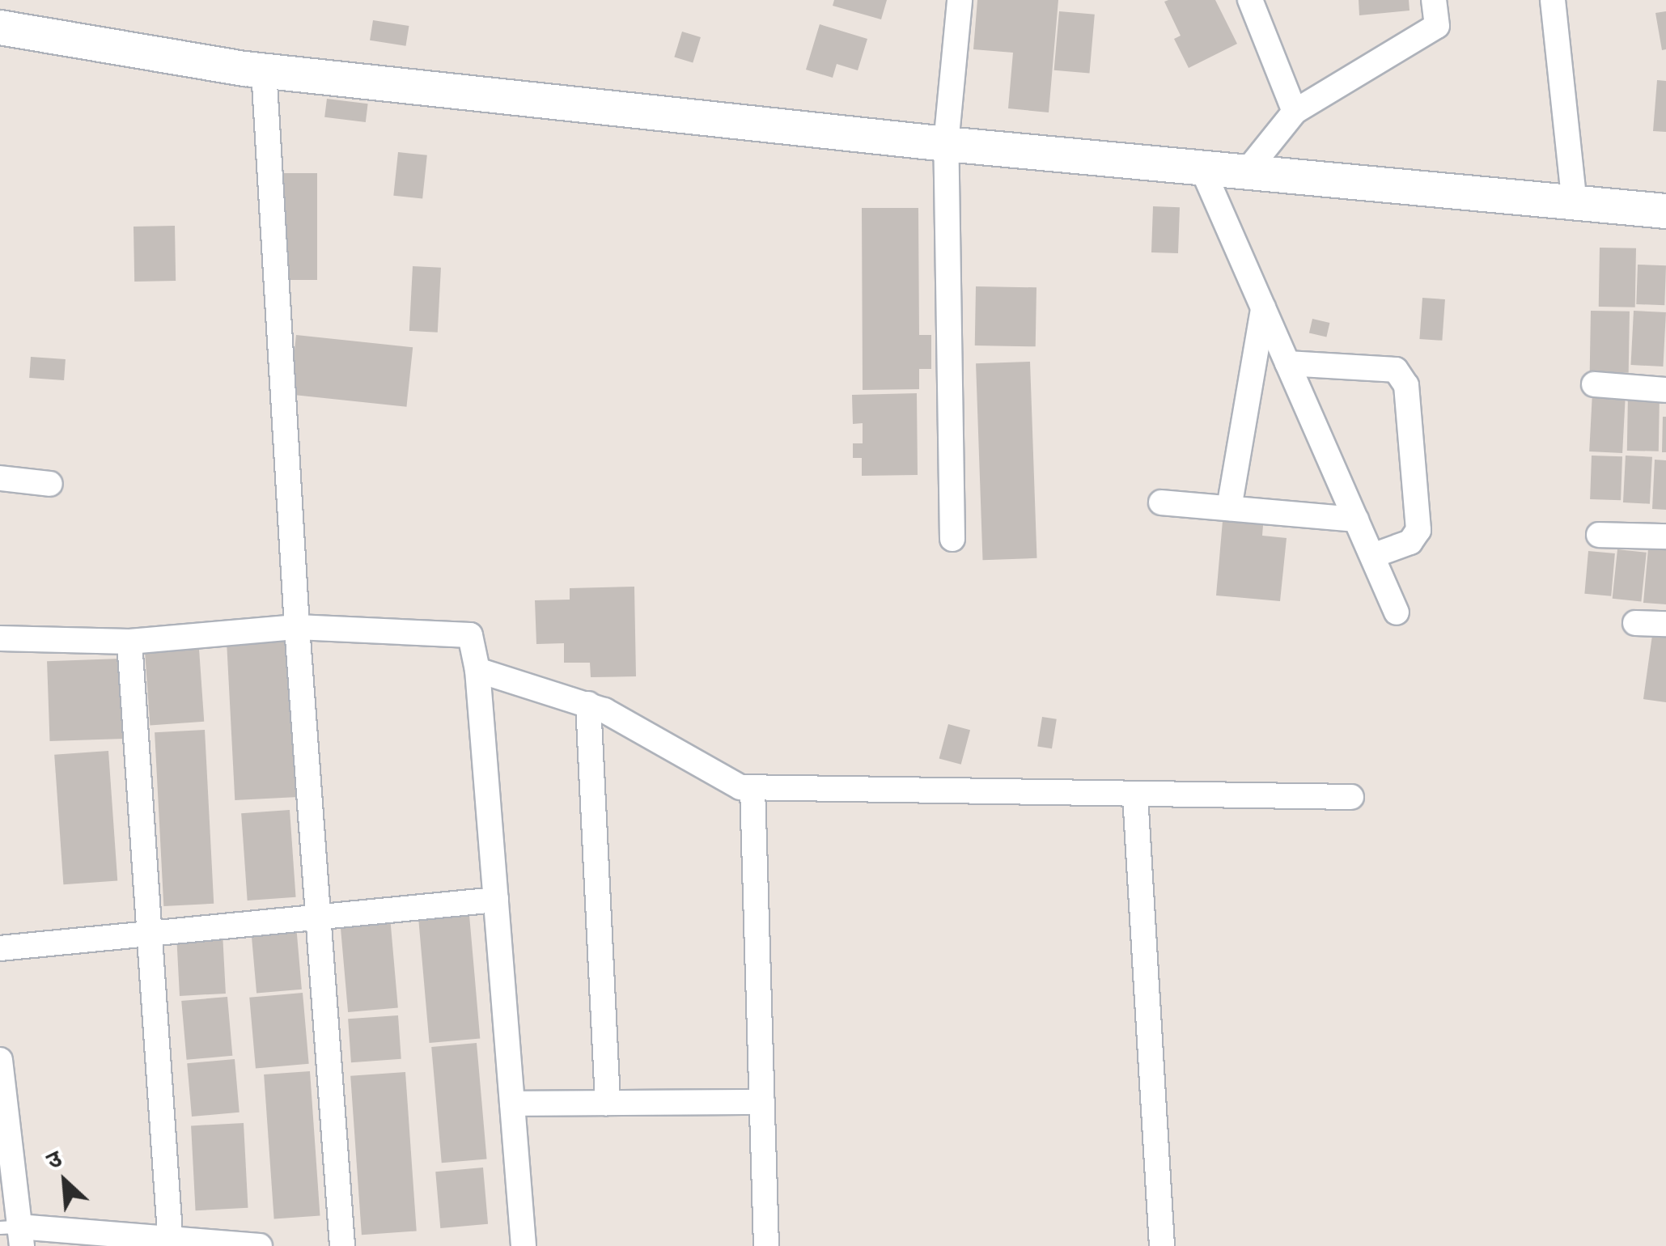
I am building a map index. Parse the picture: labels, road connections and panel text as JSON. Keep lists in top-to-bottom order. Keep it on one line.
{"north":"top left"}
